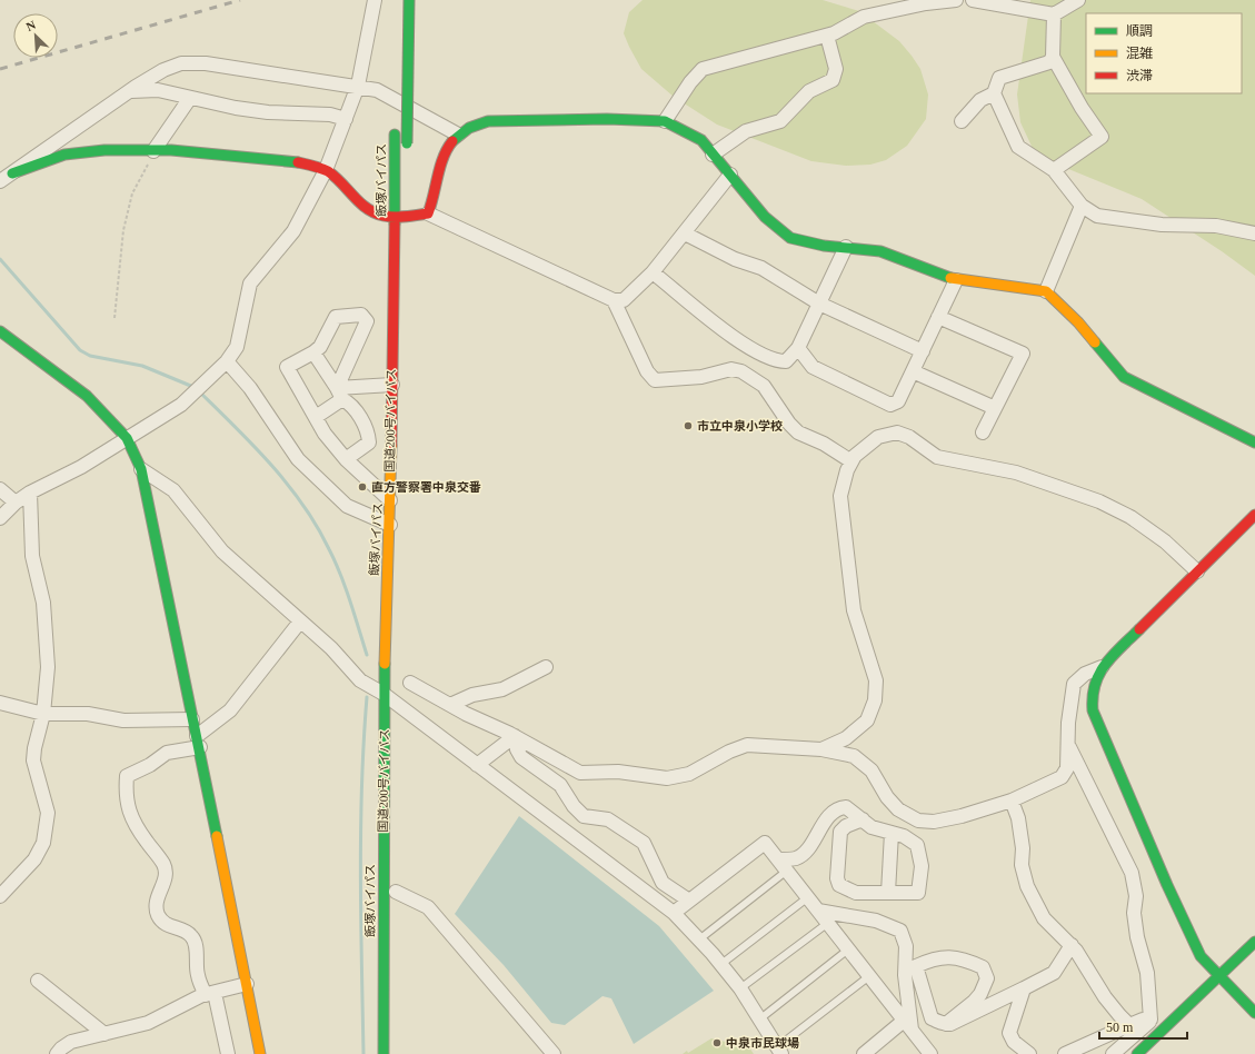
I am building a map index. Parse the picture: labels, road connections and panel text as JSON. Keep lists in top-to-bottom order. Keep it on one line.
{"streets":{"main road":["飯塚バイパス"]},"places":["市立中泉小学校","直方警察署中泉交番","中泉市民球場"],"legend":["順調","混雑","渋滞"],"scale_bar":"50 m","north":"top left"}
